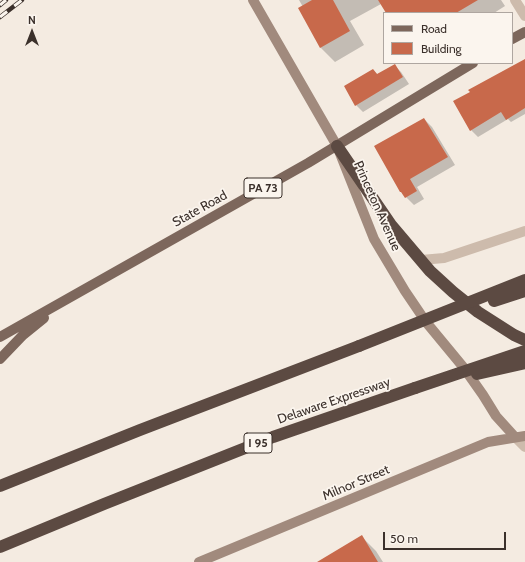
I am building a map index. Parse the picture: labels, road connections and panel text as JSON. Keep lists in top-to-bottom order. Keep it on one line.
{"streets":{"highway":["Delaware Expressway","I 95"],"main road":["PA 73","Princeton Avenue","State Road","Milnor Street"]},"crossings":[["PA 73","State Road"],["Princeton Avenue","State Road"],["Princeton Avenue","Milnor Street"]],"legend":["Road","Building"],"scale_bar":"50 m","north":"top"}
